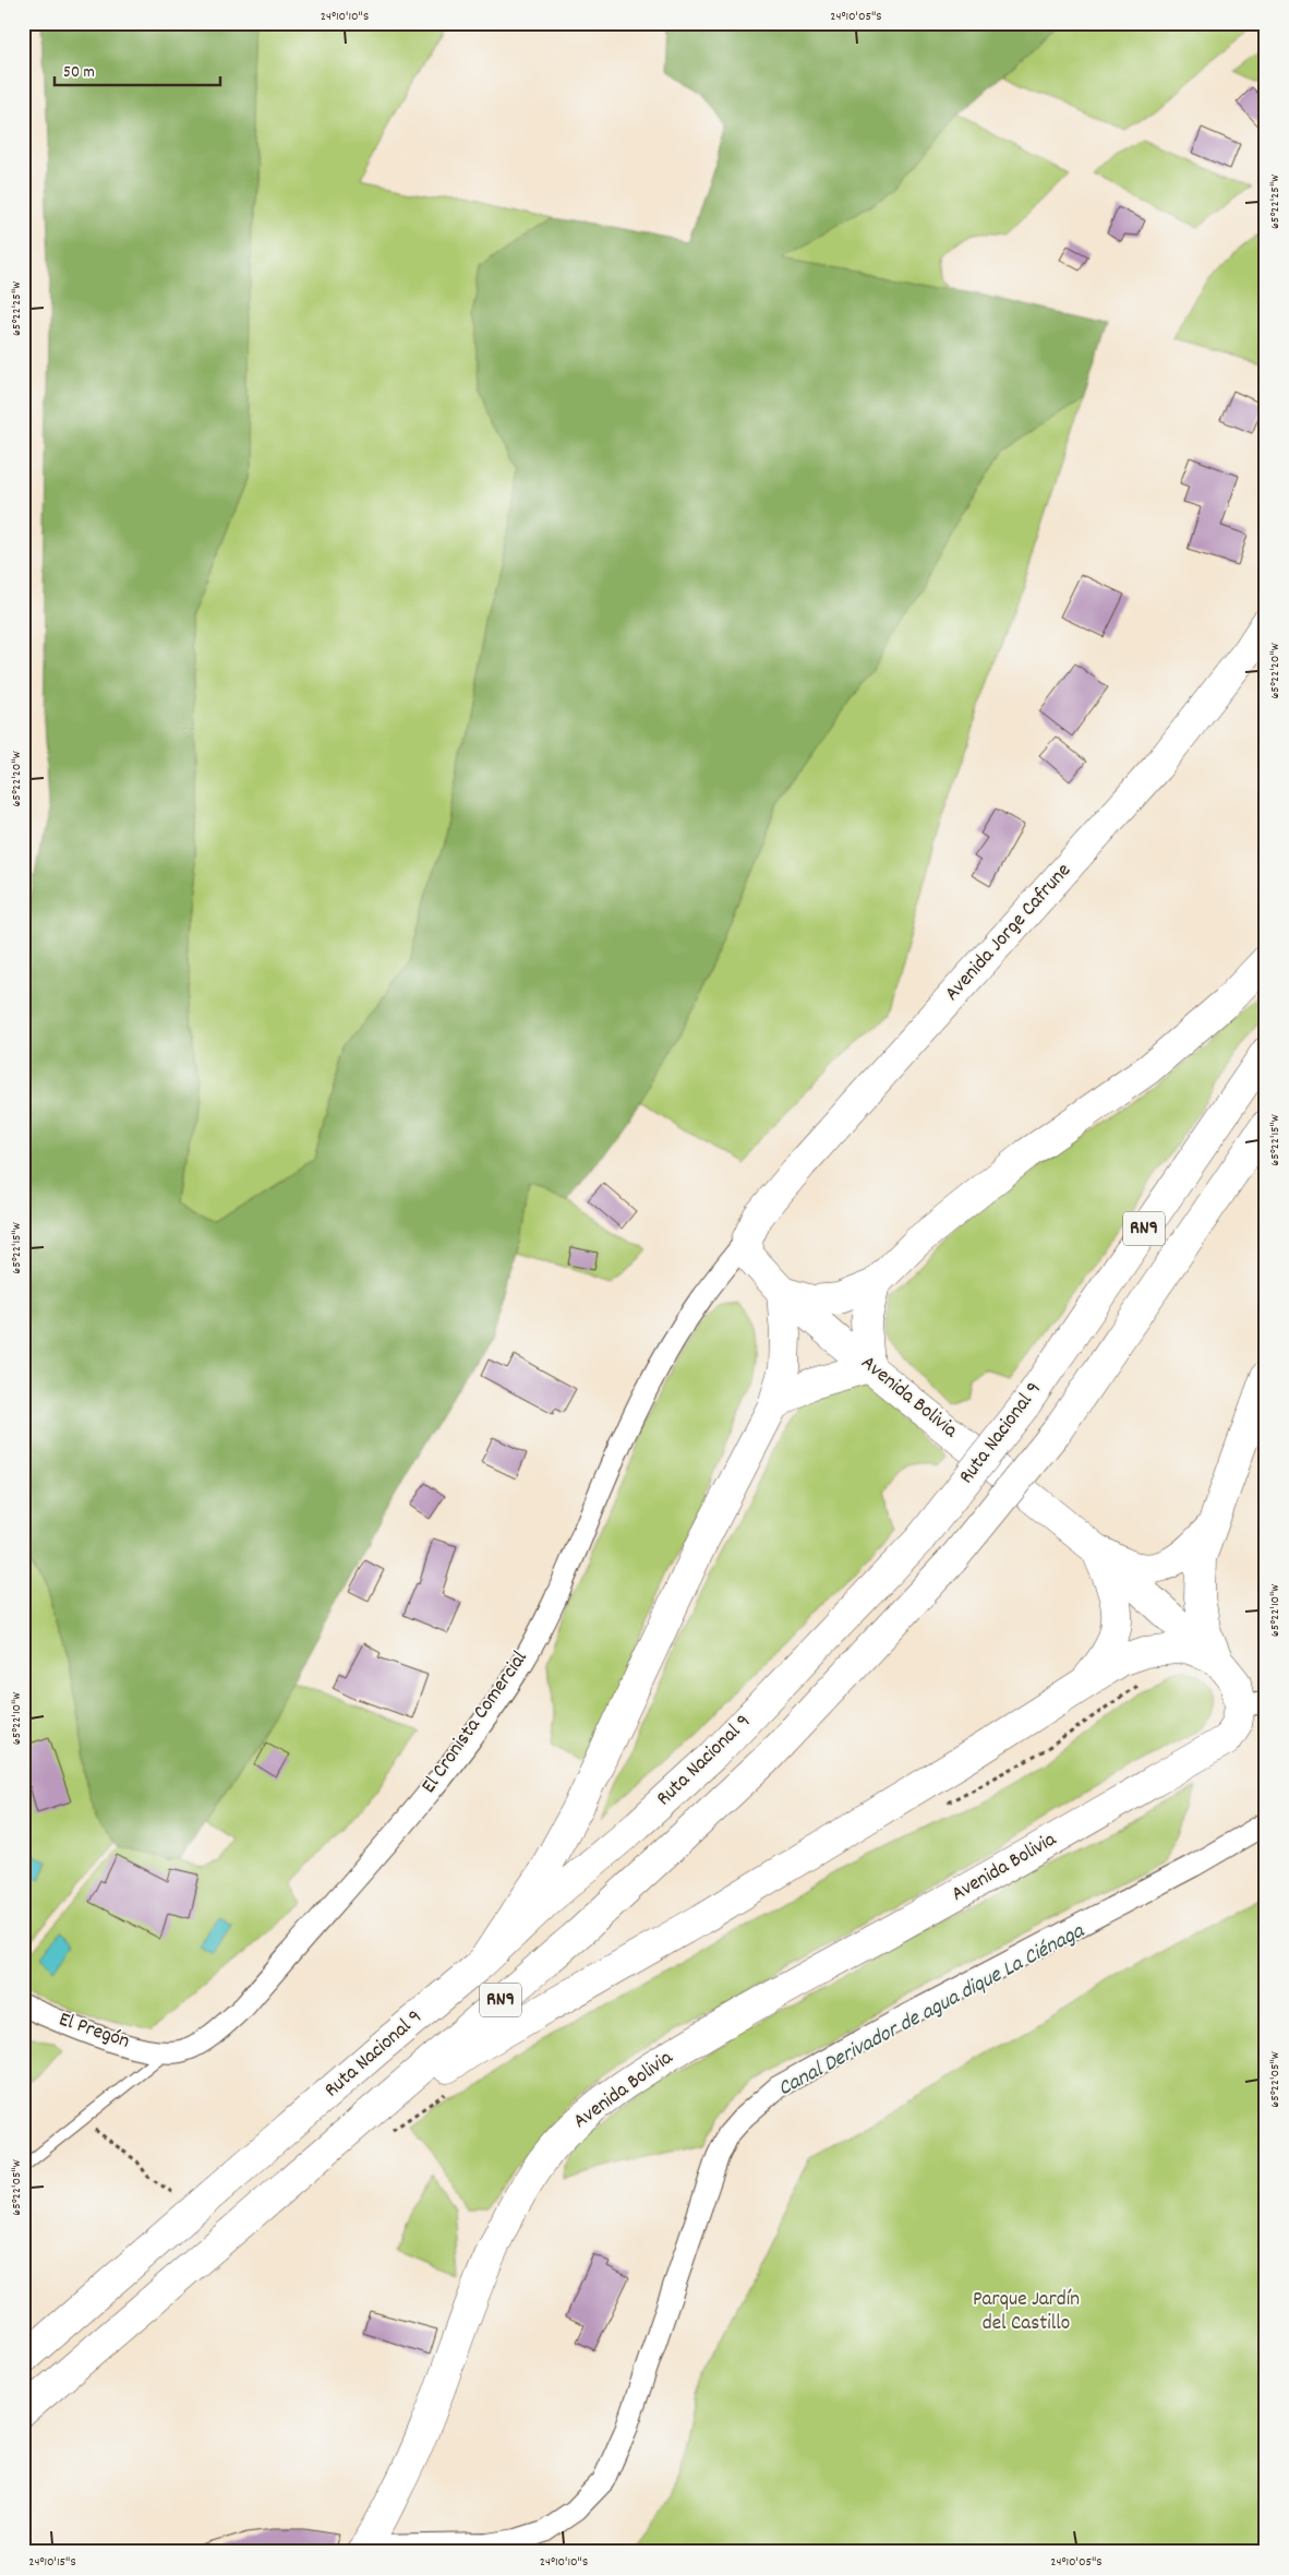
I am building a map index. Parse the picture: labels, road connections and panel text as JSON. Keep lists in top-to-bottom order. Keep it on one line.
{"streets":{"main road":["Avenida Jorge Cafrune","RN9","Avenida Bolivia","Ruta Nacional 9"],"street":["El Cronista Comercial","El Pregón"]},"crossings":[["Avenida Jorge Cafrune","Avenida Bolivia"],["Avenida Jorge Cafrune","El Cronista Comercial"],["Avenida Bolivia","El Cronista Comercial"],["El Cronista Comercial","El Pregón"]],"water":["Canal Derivador de agua dique La Ciénaga"],"parks":["Parque Jardín del Castillo"],"scale_bar":"50 m","coordinates":["24°10'10\"S","24°10'05\"S","65°22'25\"W","65°22'20\"W","65°22'15\"W","65°22'10\"W","65°22'05\"W","24°10'15\"S"]}
